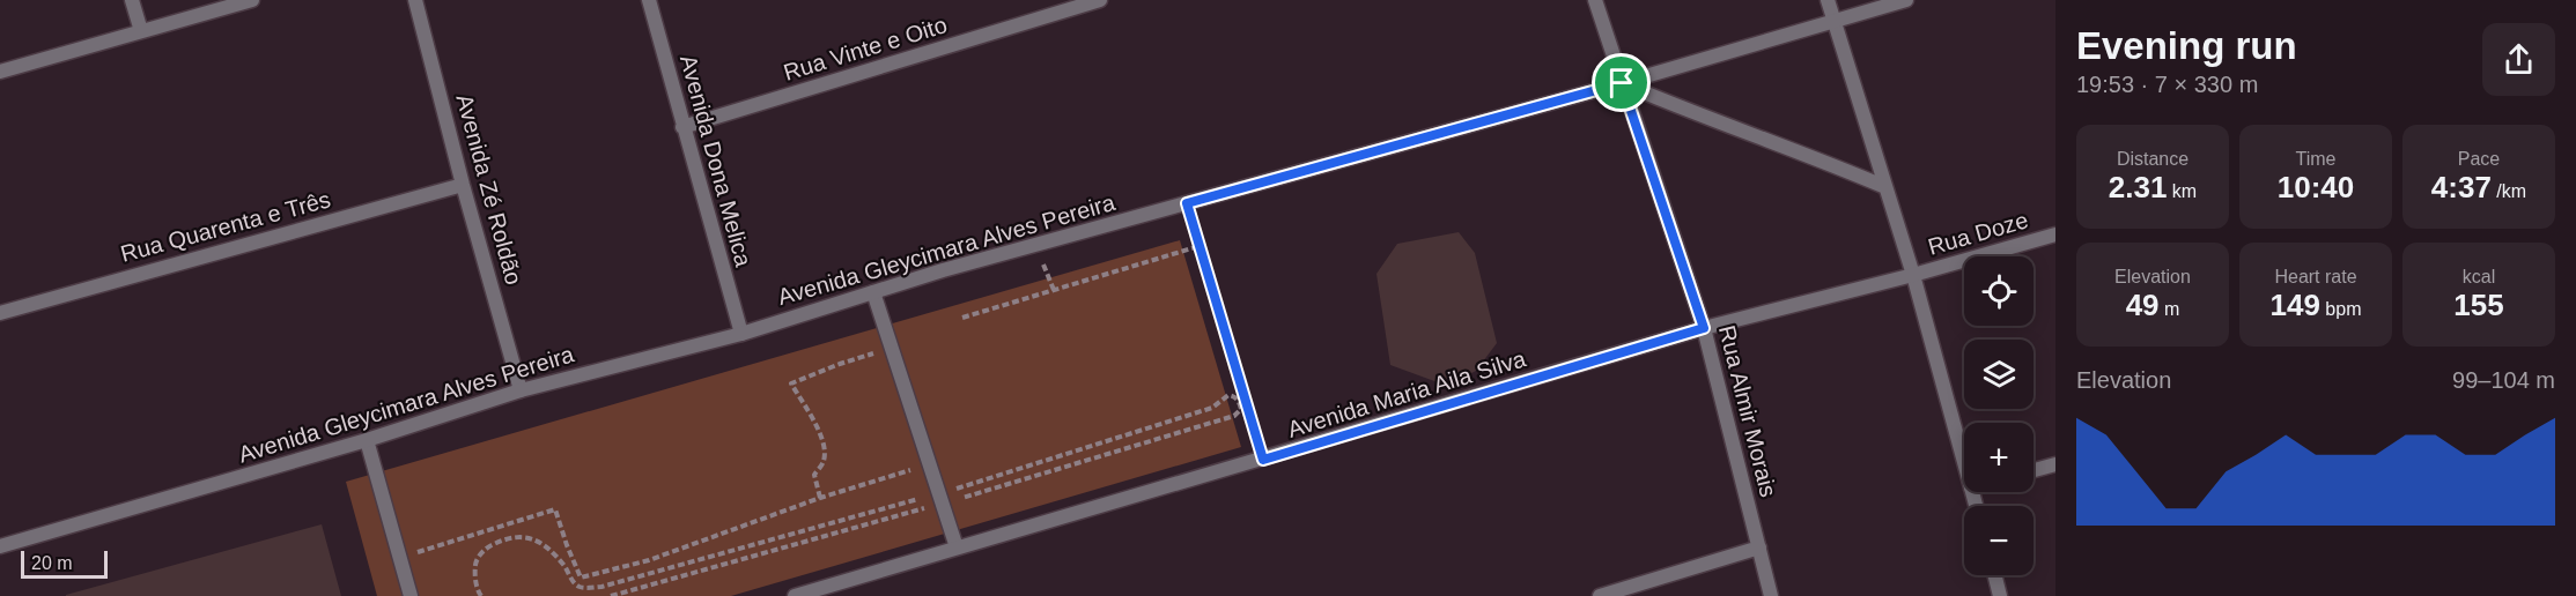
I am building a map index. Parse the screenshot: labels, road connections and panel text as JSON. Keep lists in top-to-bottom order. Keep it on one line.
{"streets":{"street":["Rua Vinte e Oito","Avenida Dona Melica","Avenida Zé Roldão","Rua Quarenta e Três","Rua Doze","Avenida Gleycimara Alves Pereira","Avenida Maria Aila Silva","Rua Almir Morais"]},"crossings":[["Rua Vinte e Oito","Avenida Dona Melica"],["Avenida Dona Melica","Avenida Gleycimara Alves Pereira"],["Avenida Zé Roldão","Rua Quarenta e Três"],["Avenida Zé Roldão","Avenida Gleycimara Alves Pereira"],["Rua Doze","Avenida Maria Aila Silva"],["Avenida Gleycimara Alves Pereira","Rua Almir Morais"],["Avenida Maria Aila Silva","Rua Almir Morais"]],"scale_bar":"20 m","page":{"heading":["Evening run","19:53 · 7 × 330 m"],"stats":[["Distance","2.31 km"],["Time","10:40"],["Pace","4:37 /km"],["Elevation","49 m"],["Heart rate","149 bpm"],["kcal","155"]],"map_buttons":["+","−"],"chart":["Elevation","99–104 m"],"scale":"20 m"}}
